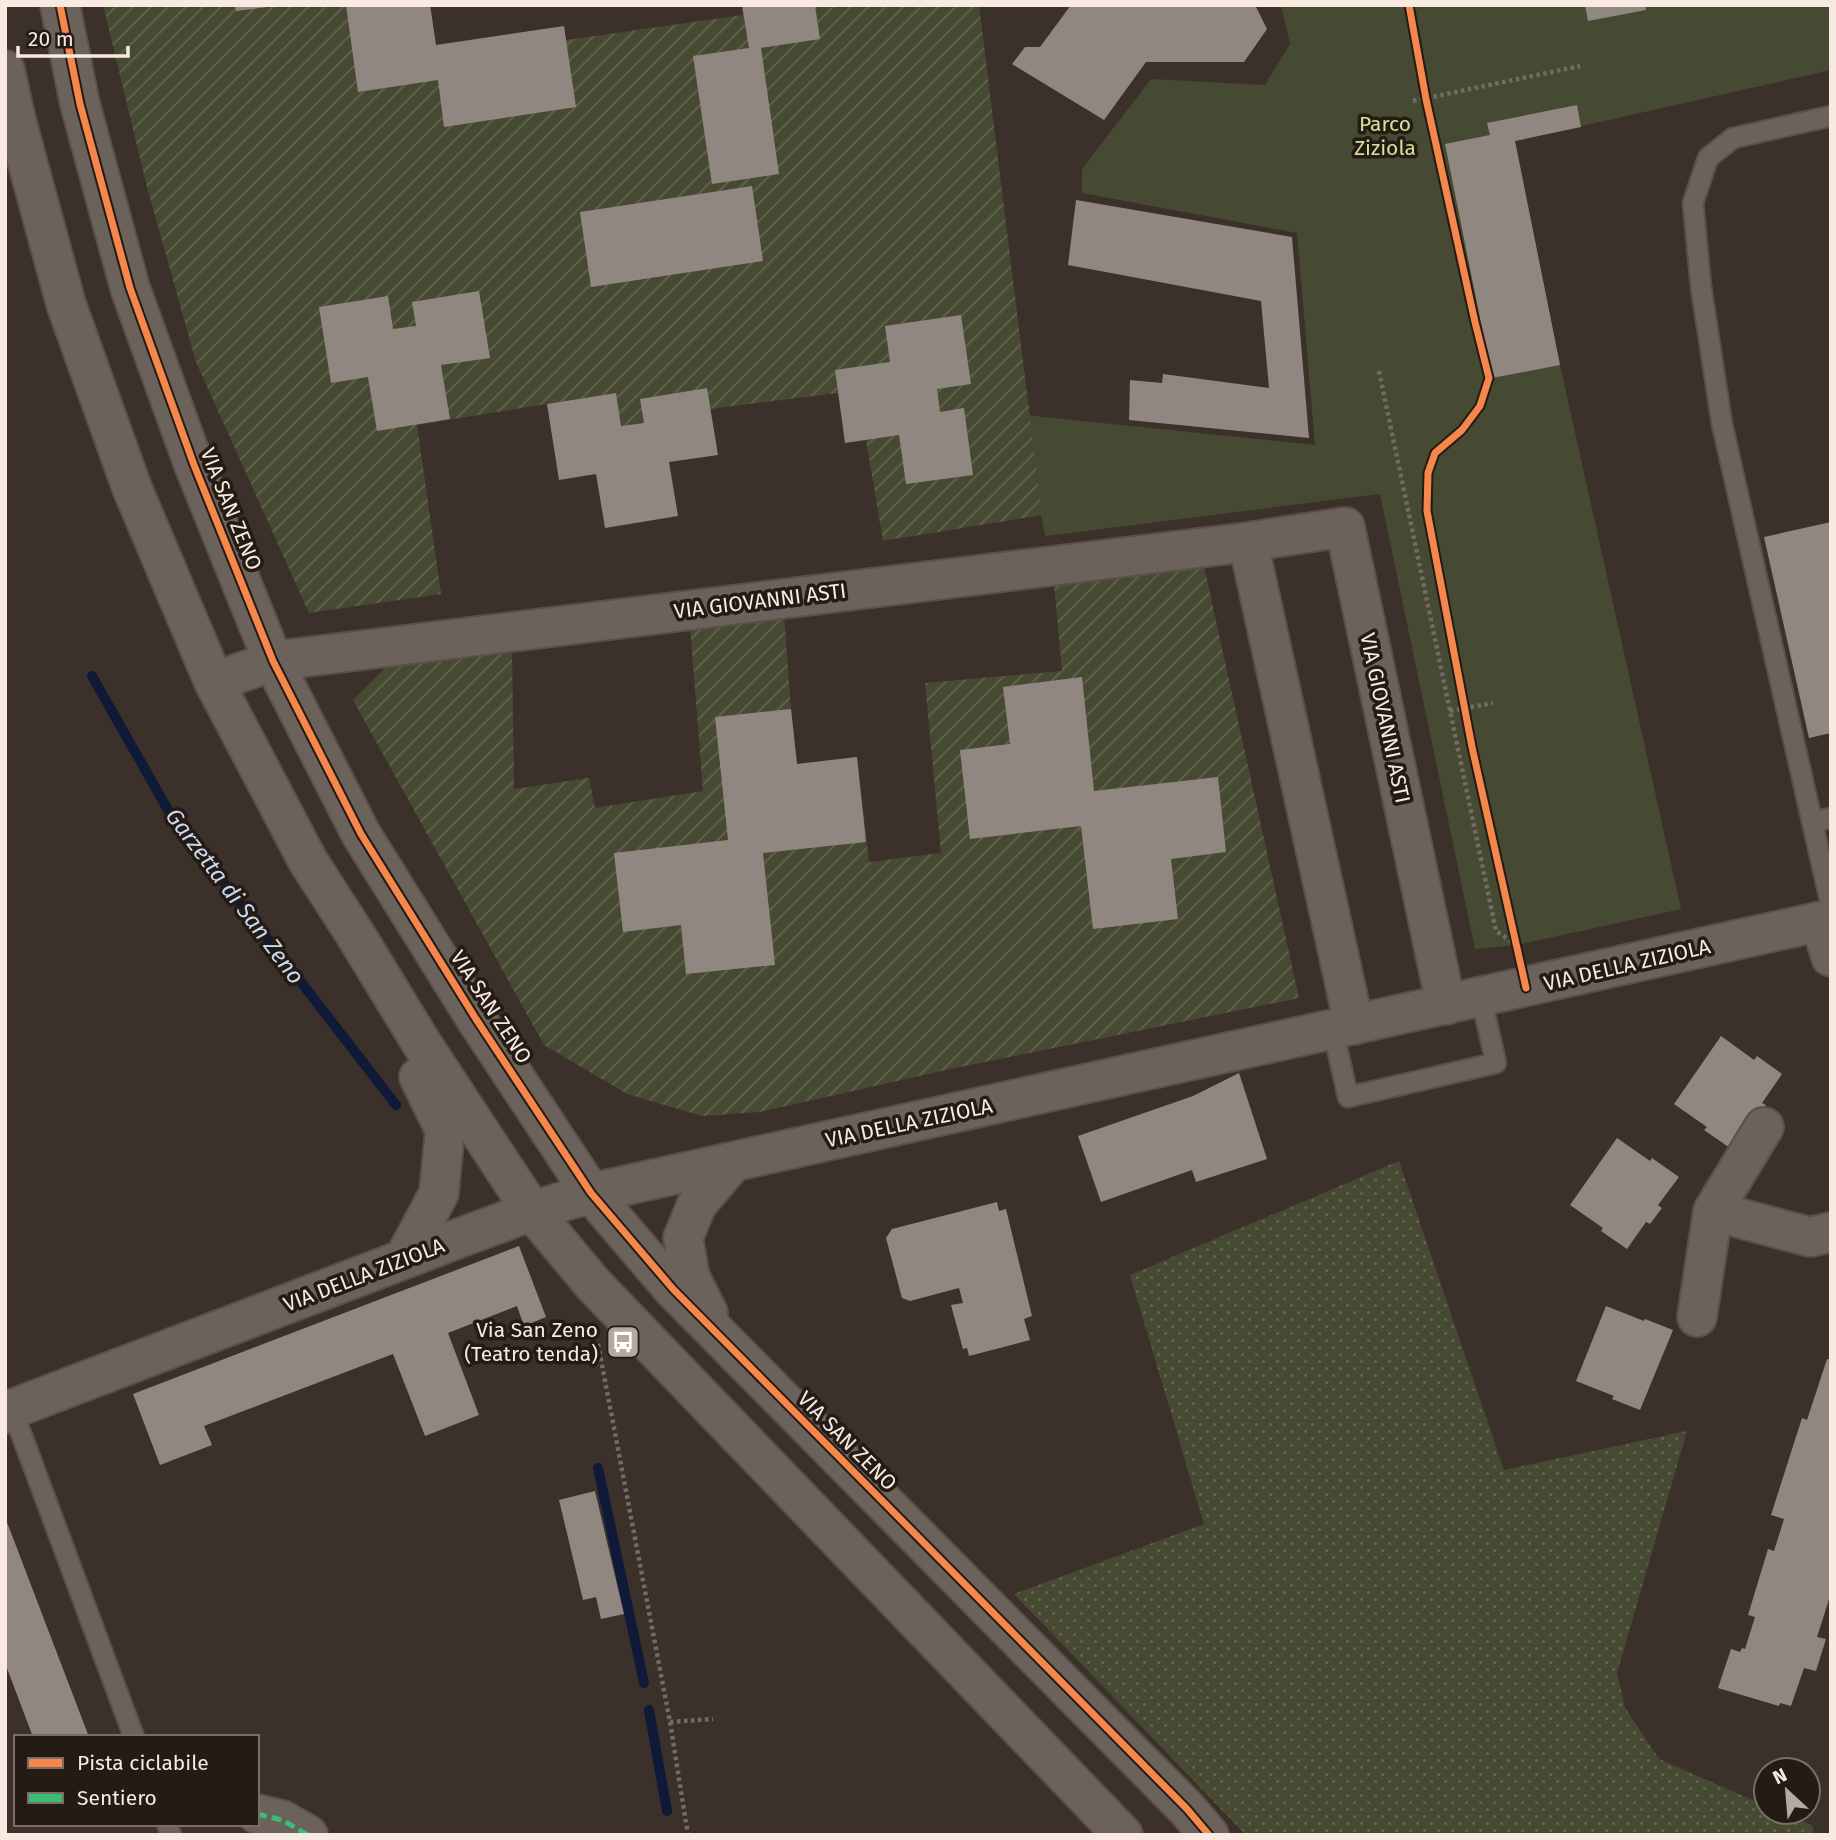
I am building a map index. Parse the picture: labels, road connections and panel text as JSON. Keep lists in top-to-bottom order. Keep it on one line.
{"streets":{"street":["VIA SAN ZENO","VIA GIOVANNI ASTI","VIA DELLA ZIZIOLA"]},"crossings":[["VIA SAN ZENO","VIA GIOVANNI ASTI"],["VIA SAN ZENO","VIA DELLA ZIZIOLA"],["VIA GIOVANNI ASTI","VIA DELLA ZIZIOLA"]],"water":["Garzetta di San Zeno"],"parks":["Parco Ziziola"],"places":{"bus stop":["Via San Zeno (Teatro tenda)"]},"legend":["Pista ciclabile","Sentiero"],"scale_bar":"20 m","north":"top left"}
